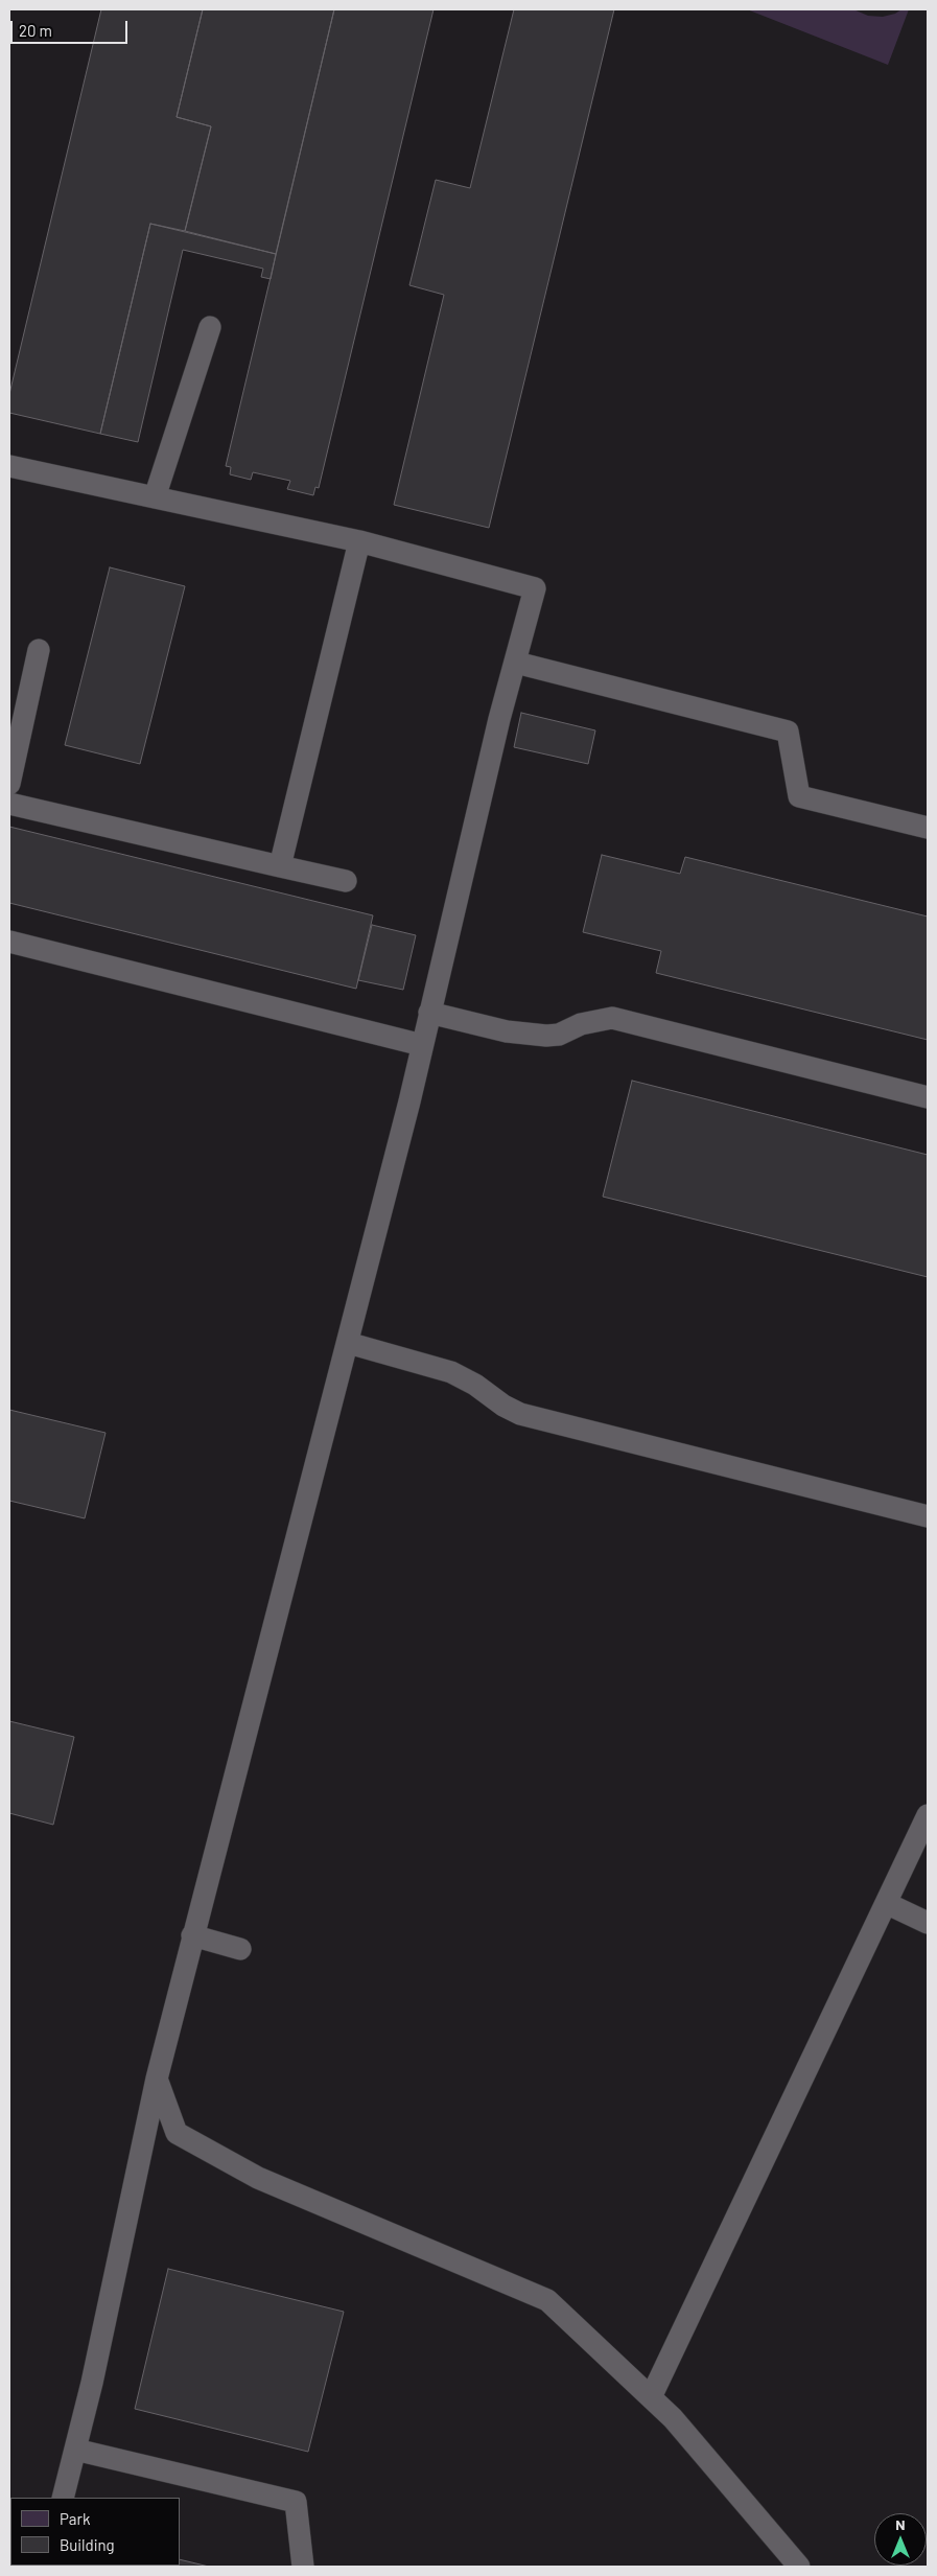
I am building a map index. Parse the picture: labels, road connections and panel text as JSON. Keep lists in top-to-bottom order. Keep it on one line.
{"legend":["Park","Building"],"scale_bar":"20 m","north":"top"}
